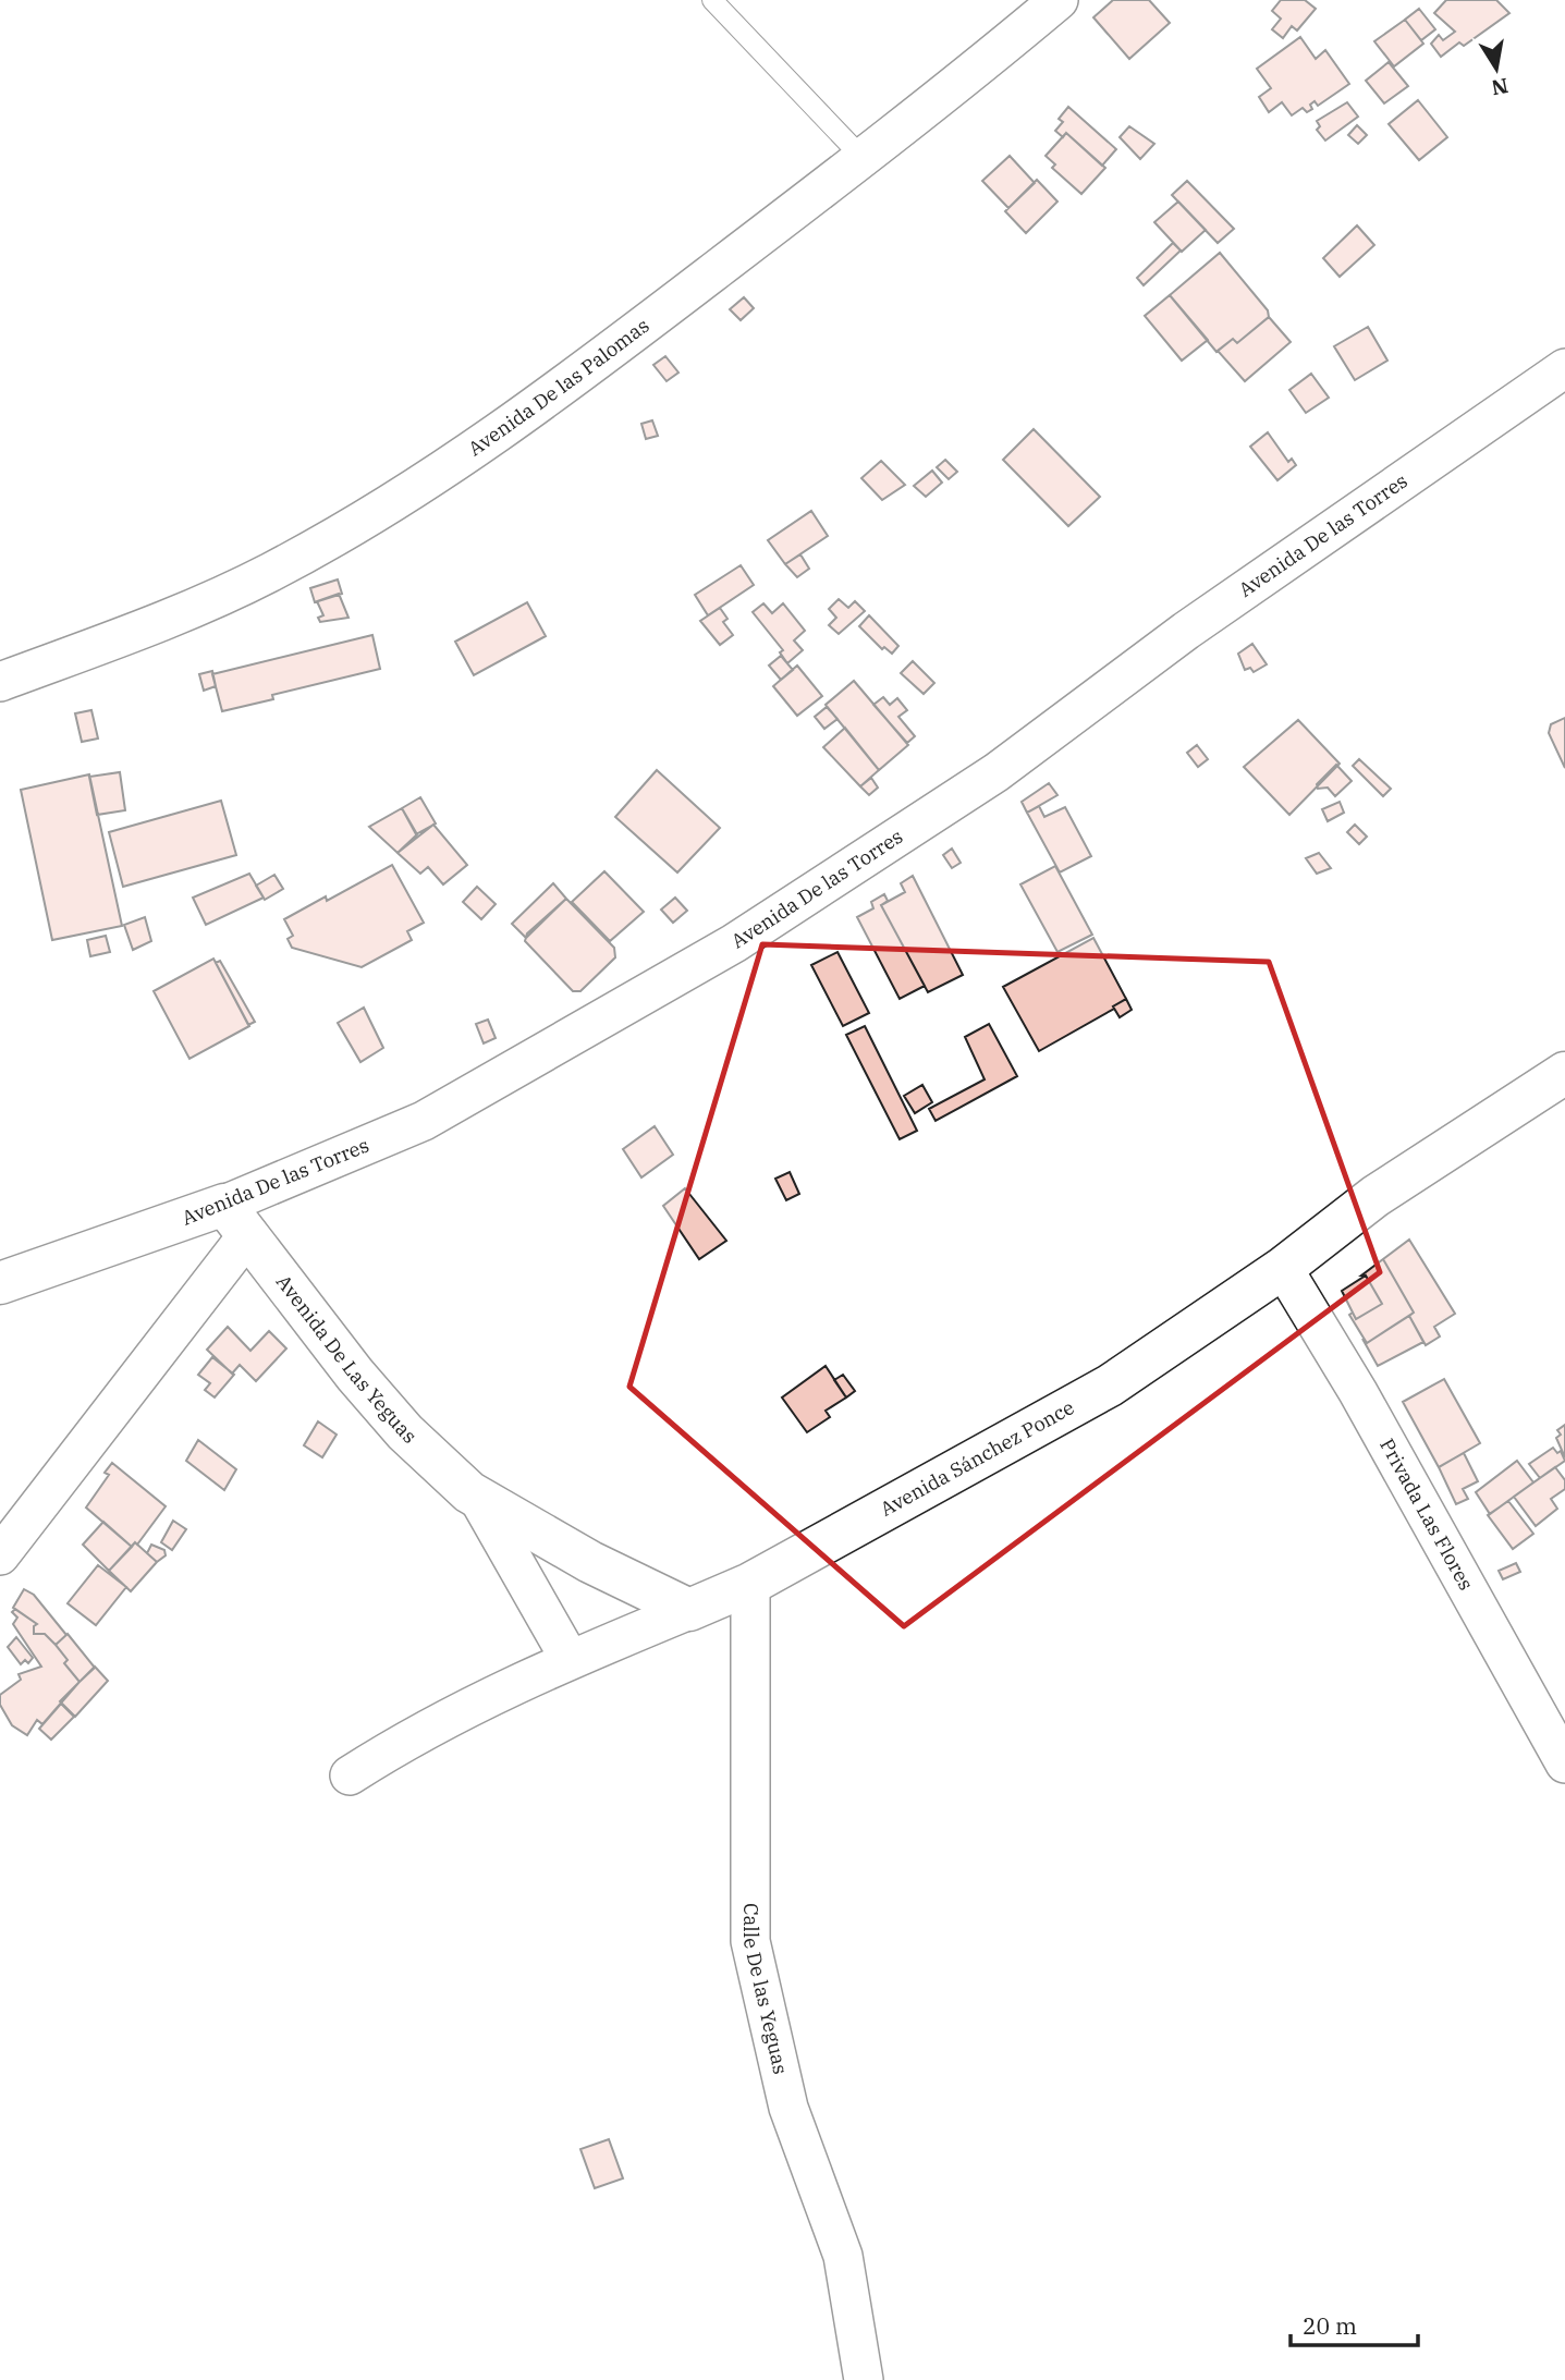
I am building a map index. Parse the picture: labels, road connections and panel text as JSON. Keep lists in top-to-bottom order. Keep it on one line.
{"streets":{"street":["Avenida De las Palomas","Avenida De las Torres","Avenida De Las Yeguas","Avenida Sánchez Ponce","Privada Las Flores","Calle De las Yeguas"]},"crossings":[["Avenida De las Torres","Avenida De Las Yeguas"],["Avenida De Las Yeguas","Avenida Sánchez Ponce"],["Avenida Sánchez Ponce","Privada Las Flores"],["Avenida Sánchez Ponce","Calle De las Yeguas"]],"scale_bar":"20 m","north":"bottom"}
